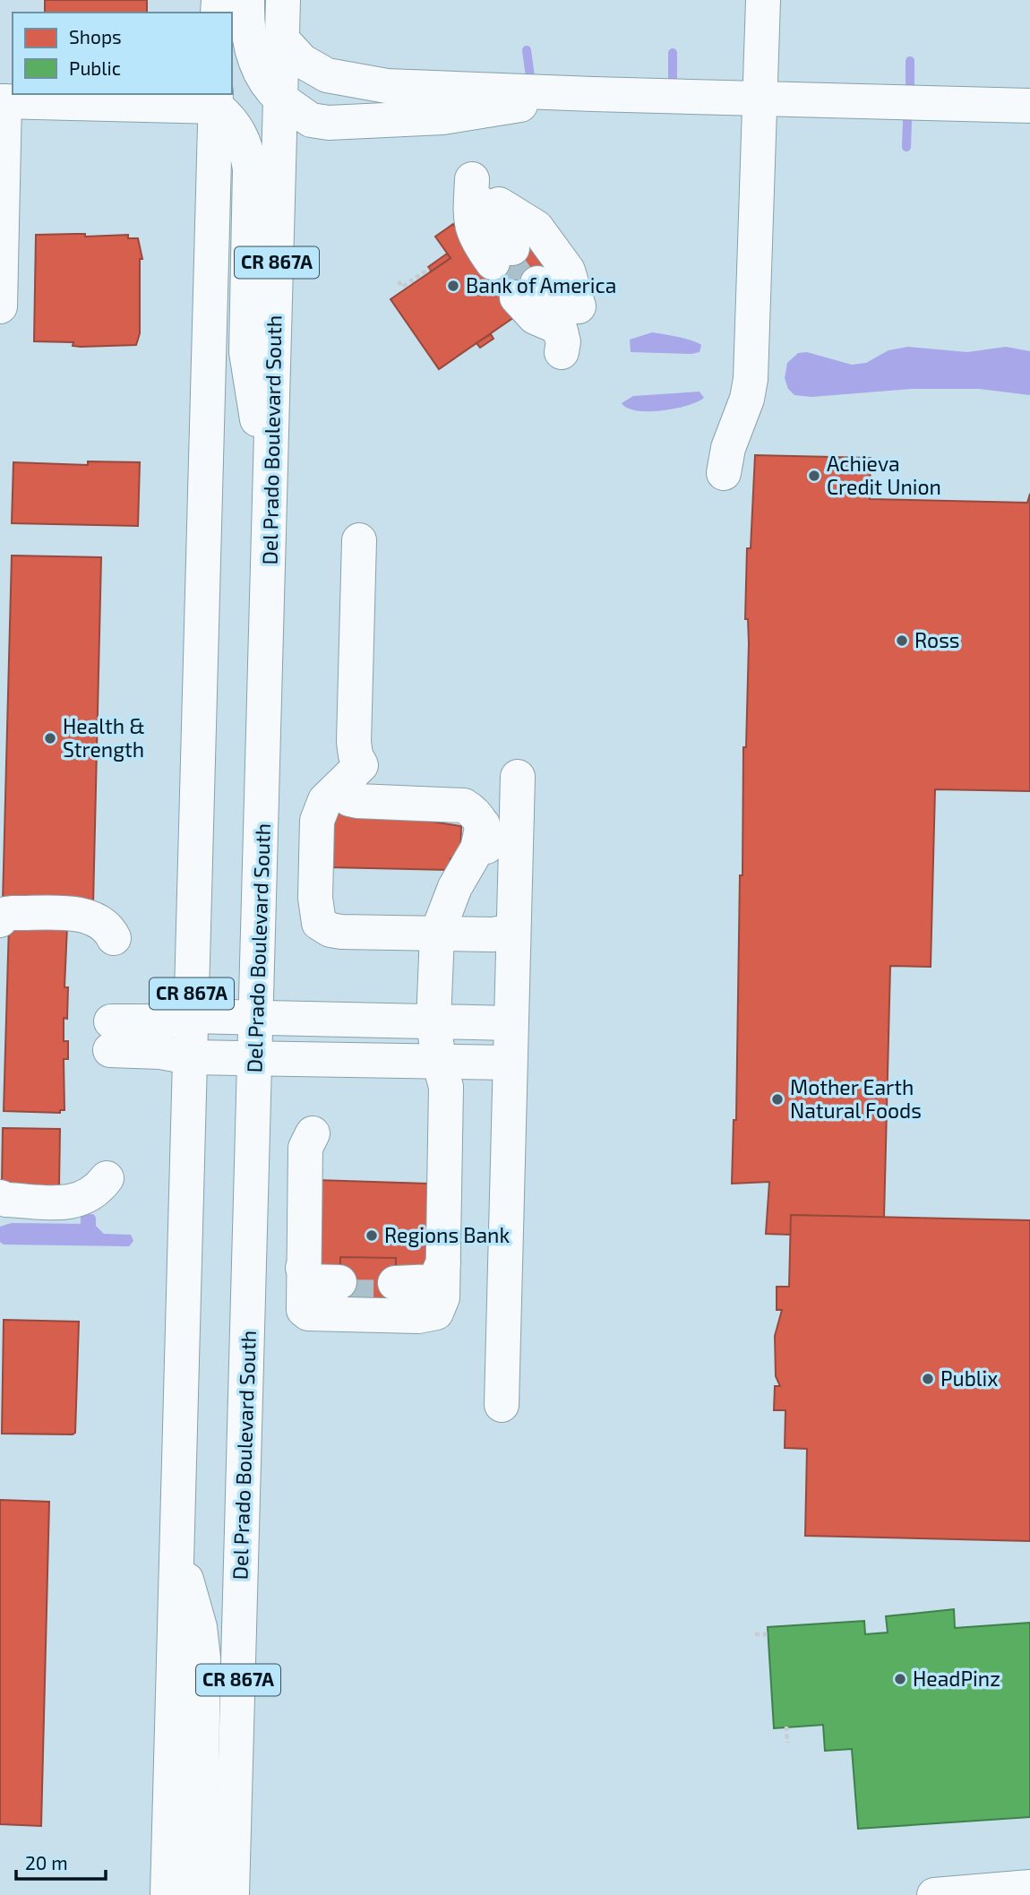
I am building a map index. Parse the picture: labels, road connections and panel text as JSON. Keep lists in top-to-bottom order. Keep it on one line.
{"streets":{"main road":["CR 867A","Del Prado Boulevard South"]},"places":["Bank of America","Achieva Credit Union","Ross","Health & Strength","Mother Earth Natural Foods","Regions Bank","Publix","HeadPinz"],"legend":["Shops","Public"],"scale_bar":"20 m"}
